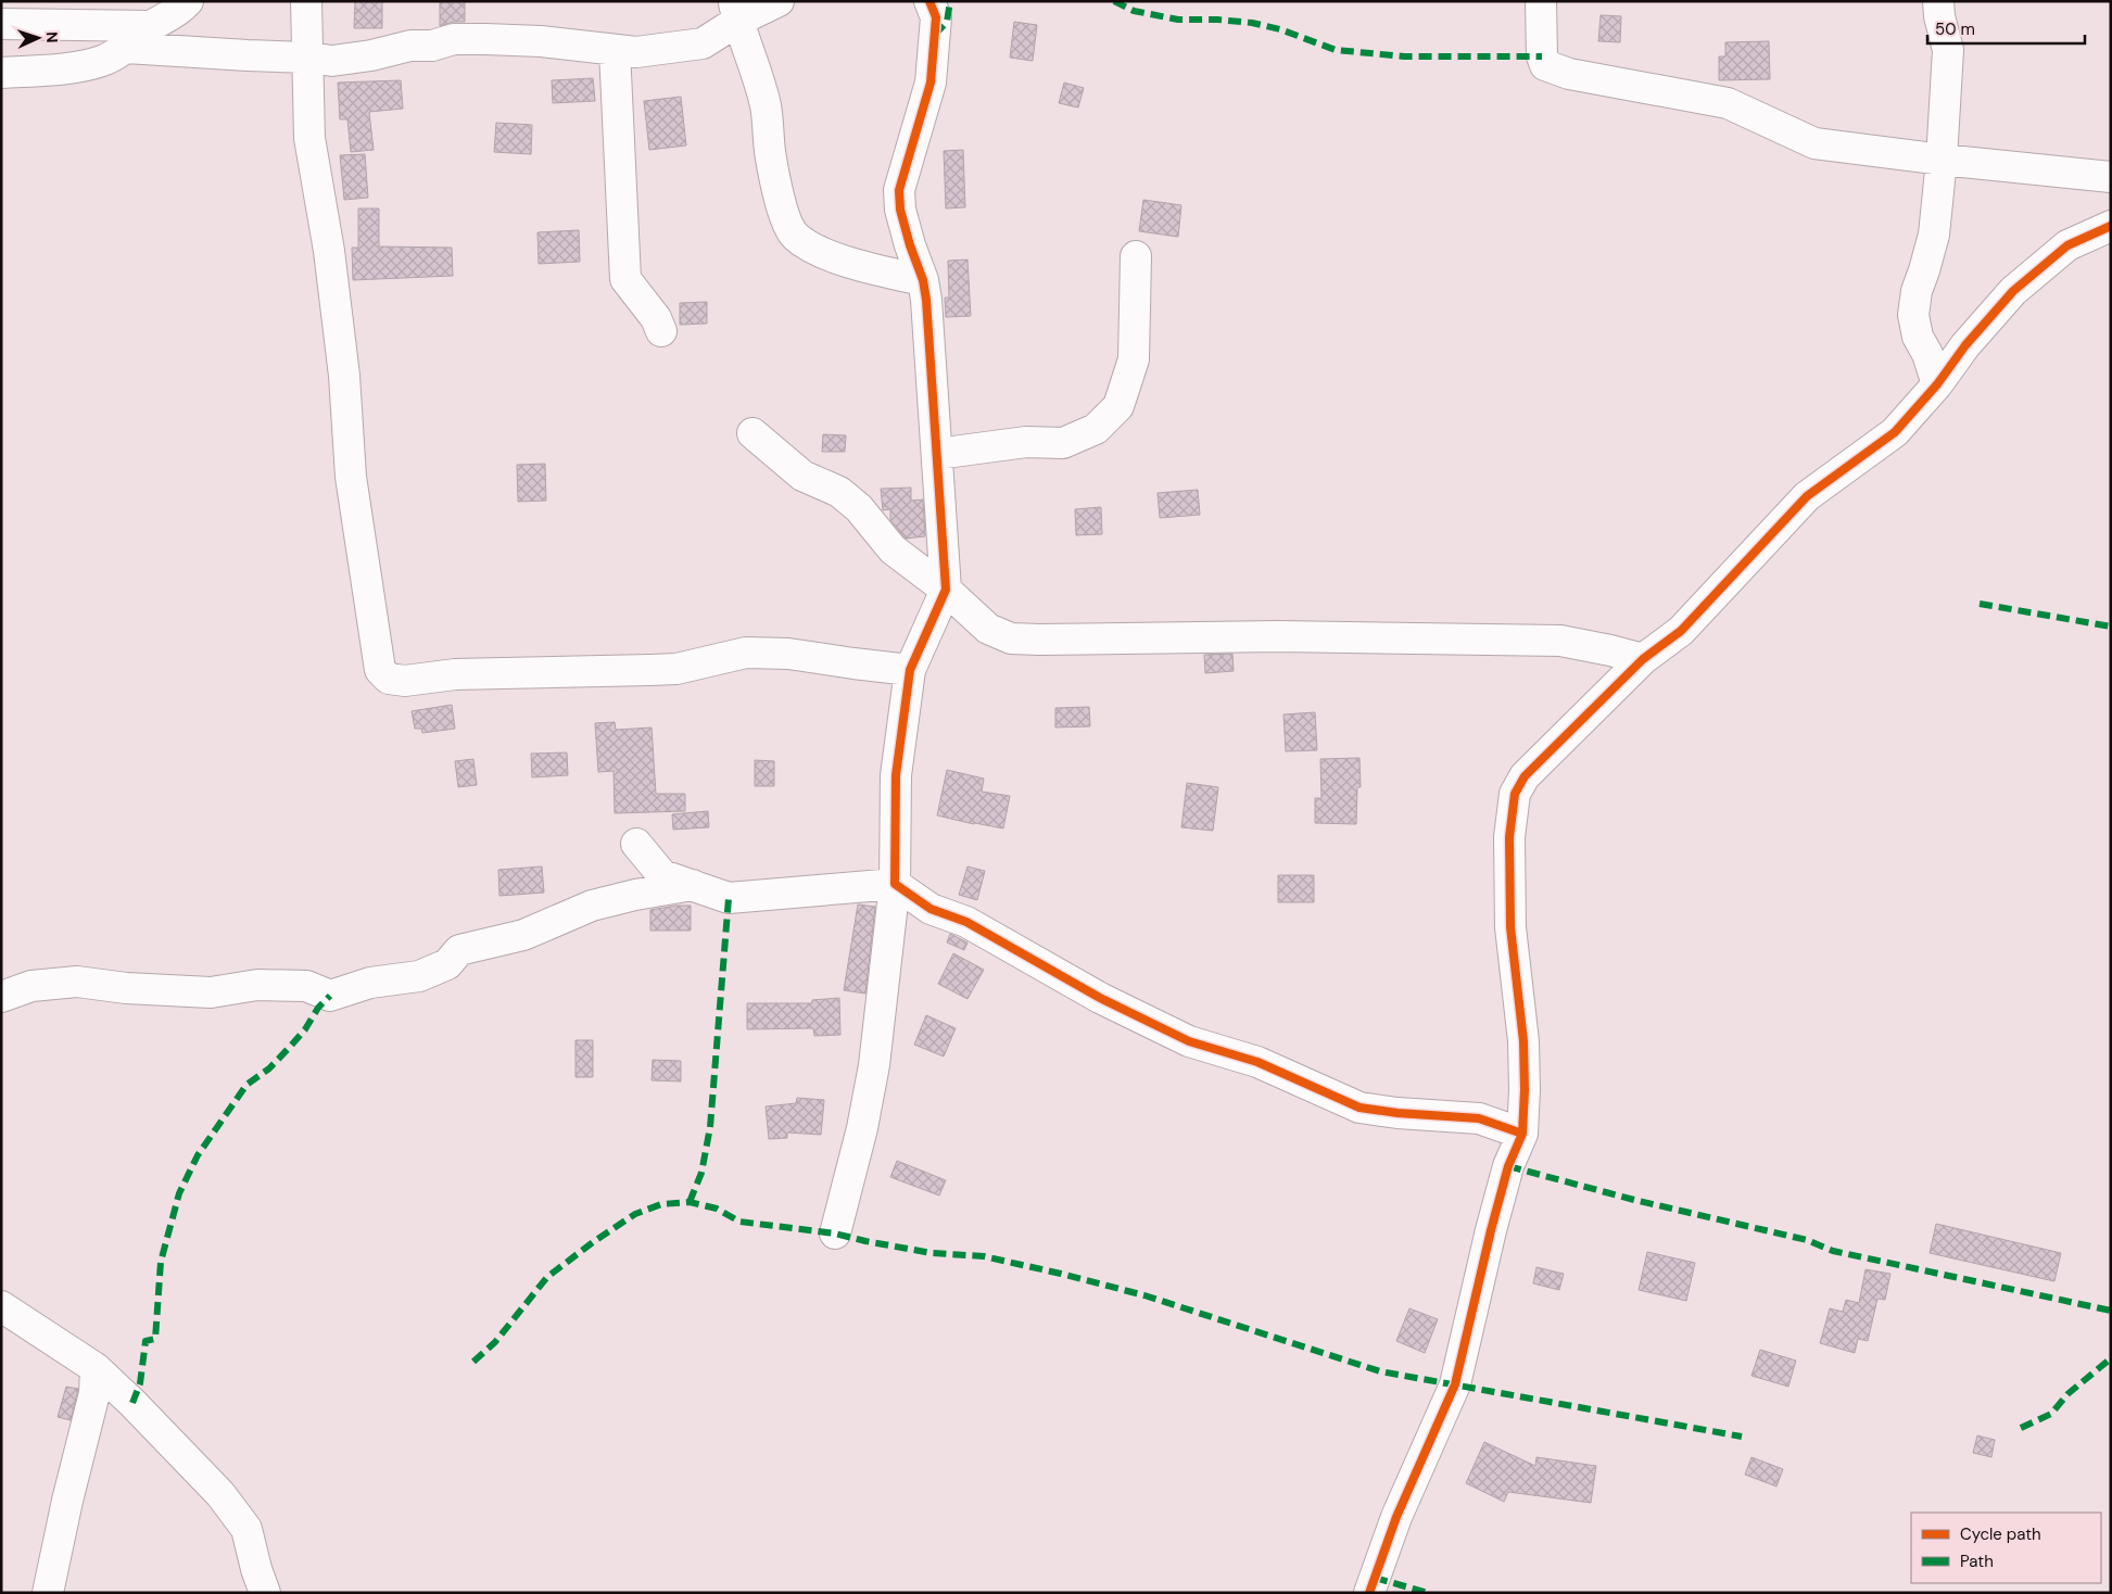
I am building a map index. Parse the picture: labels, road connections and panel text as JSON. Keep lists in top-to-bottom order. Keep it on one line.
{"legend":["Cycle path","Path"],"scale_bar":"50 m","north":"right"}
